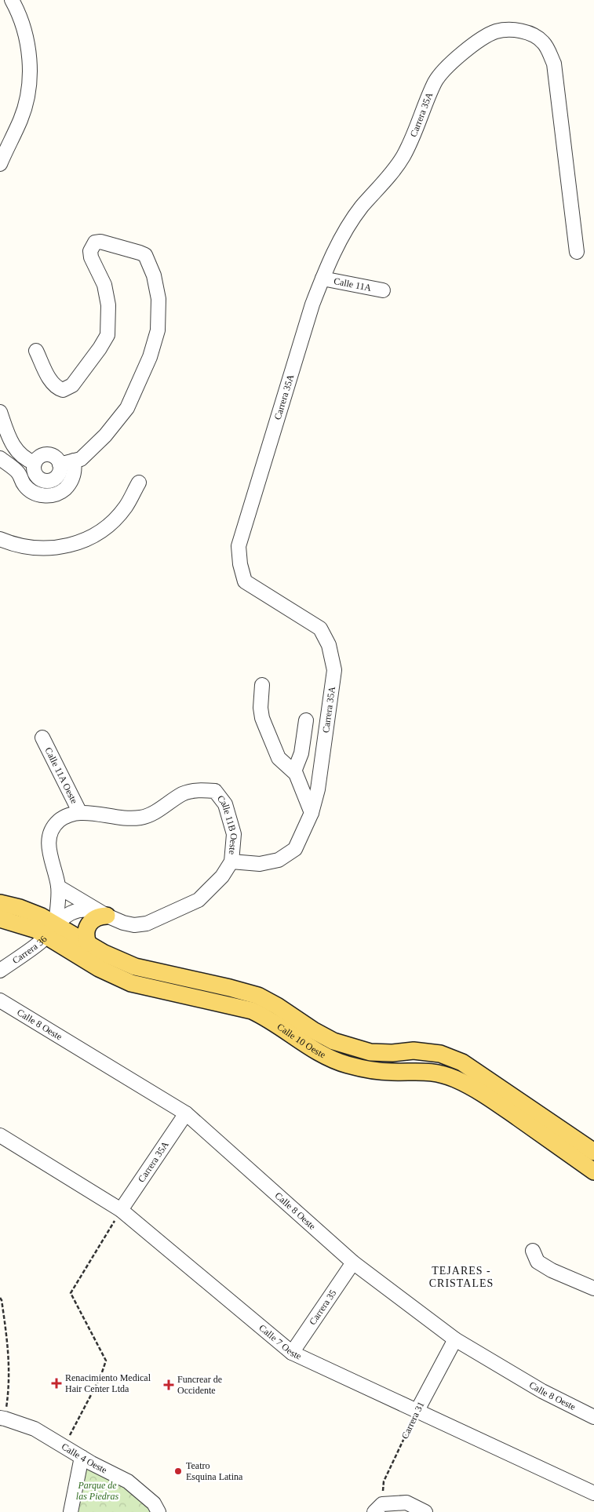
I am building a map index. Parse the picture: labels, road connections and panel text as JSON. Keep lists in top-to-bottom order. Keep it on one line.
{"streets":{"main road":["Calle 10 Oeste"],"street":["Carrera 35A","Calle 11A","Calle 11A Oeste","Calle 11B Oeste","Carrera 36","Calle 8 Oeste","Carrera 35","Calle 7 Oeste","Carrera 31","Calle 4 Oeste"]},"crossings":[["Carrera 35A","Calle 11A"],["Carrera 35A","Calle 11B Oeste"],["Carrera 35A","Calle 8 Oeste"],["Carrera 35A","Calle 7 Oeste"],["Calle 11A Oeste","Calle 11B Oeste"],["Carrera 36","Calle 10 Oeste"],["Calle 8 Oeste","Carrera 35"],["Calle 8 Oeste","Carrera 31"],["Carrera 35","Calle 7 Oeste"],["Calle 7 Oeste","Carrera 31"]],"districts":["TEJARES - CRISTALES"],"parks":["Parque de las Piedras"],"places":{"health":["Renacimiento Medical Hair Center Ltda","Funcrear de Occidente"],"other":["Teatro Esquina Latina"]}}
